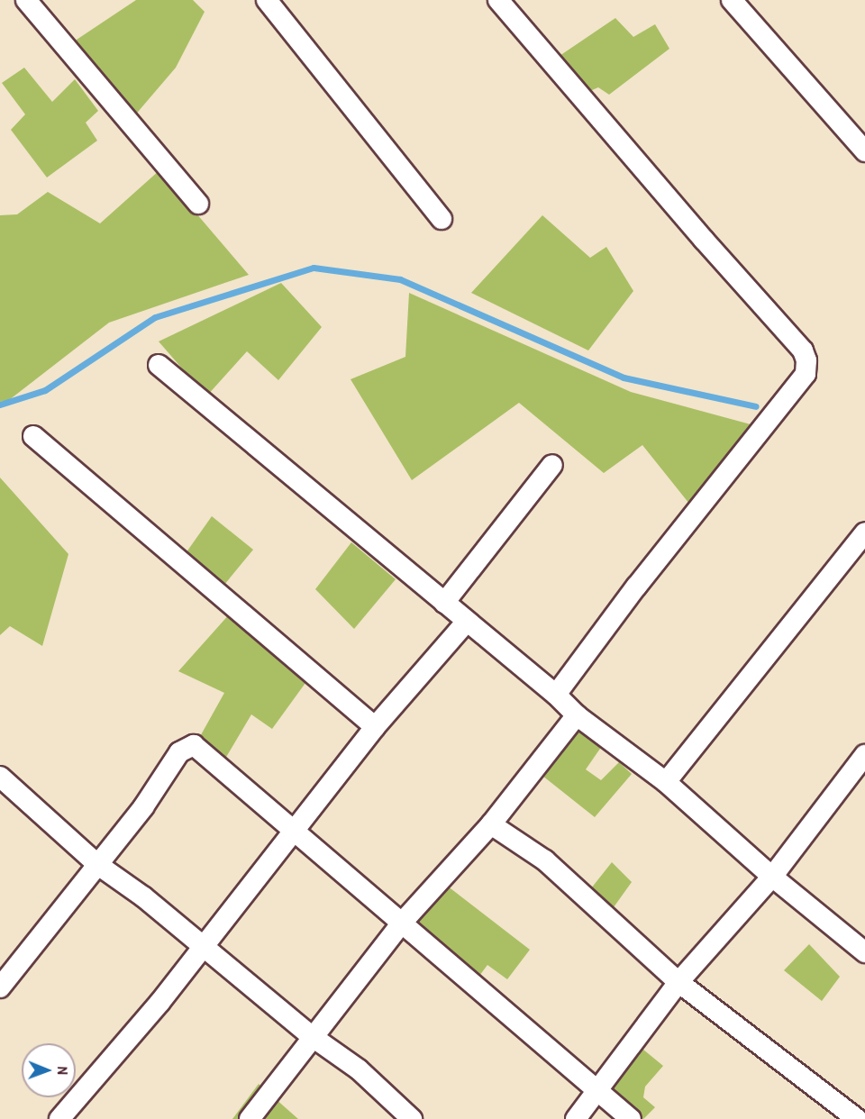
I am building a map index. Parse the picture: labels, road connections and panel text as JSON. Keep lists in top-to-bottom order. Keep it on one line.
{"north":"right"}
